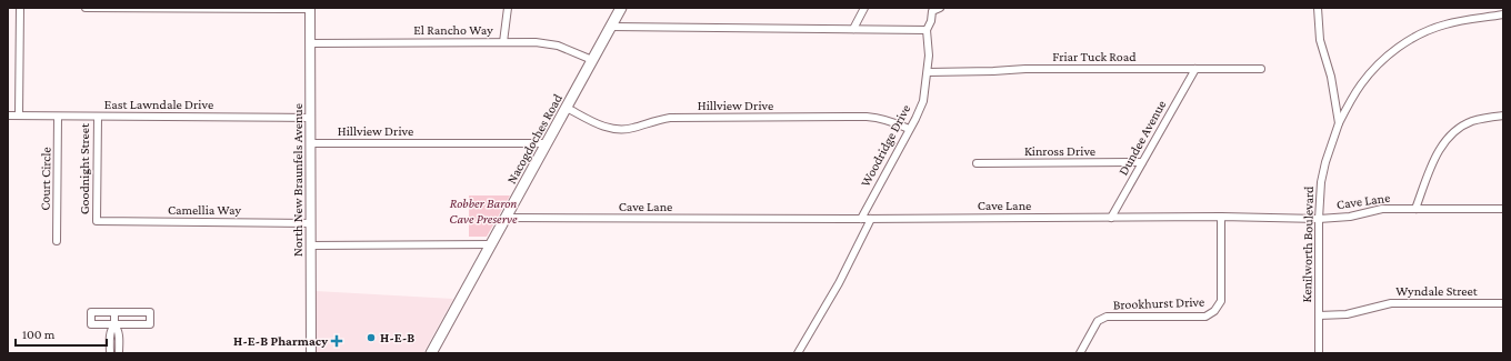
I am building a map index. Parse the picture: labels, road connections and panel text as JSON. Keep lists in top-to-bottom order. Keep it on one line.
{"streets":{"main road":["Nacogdoches Road"],"street":["El Rancho Way","Friar Tuck Road","East Lawndale Drive","Hillview Drive","Dundee Avenue","Woodridge Drive","Kinross Drive","Goodnight Street","Court Circle","North New Braunfels Avenue","Cave Lane","Camellia Way","Kenilworth Boulevard","Wyndale Street","Brookhurst Drive"]},"crossings":[["El Rancho Way","Nacogdoches Road"],["El Rancho Way","North New Braunfels Avenue"],["Friar Tuck Road","Dundee Avenue"],["Friar Tuck Road","Woodridge Drive"],["East Lawndale Drive","Goodnight Street"],["East Lawndale Drive","Court Circle"],["East Lawndale Drive","North New Braunfels Avenue"],["Hillview Drive","Nacogdoches Road"],["Hillview Drive","Woodridge Drive"],["Hillview Drive","North New Braunfels Avenue"],["Dundee Avenue","Kinross Drive"],["Dundee Avenue","Cave Lane"],["Nacogdoches Road","Cave Lane"],["Woodridge Drive","Cave Lane"],["Goodnight Street","Camellia Way"],["North New Braunfels Avenue","Camellia Way"],["Cave Lane","Kenilworth Boulevard"],["Cave Lane","Brookhurst Drive"],["Kenilworth Boulevard","Wyndale Street"]],"parks":["Robber Baron Cave Preserve"],"places":{"other":["H-E-B"],"health":["H-E-B Pharmacy"]},"scale_bar":"100 m"}
